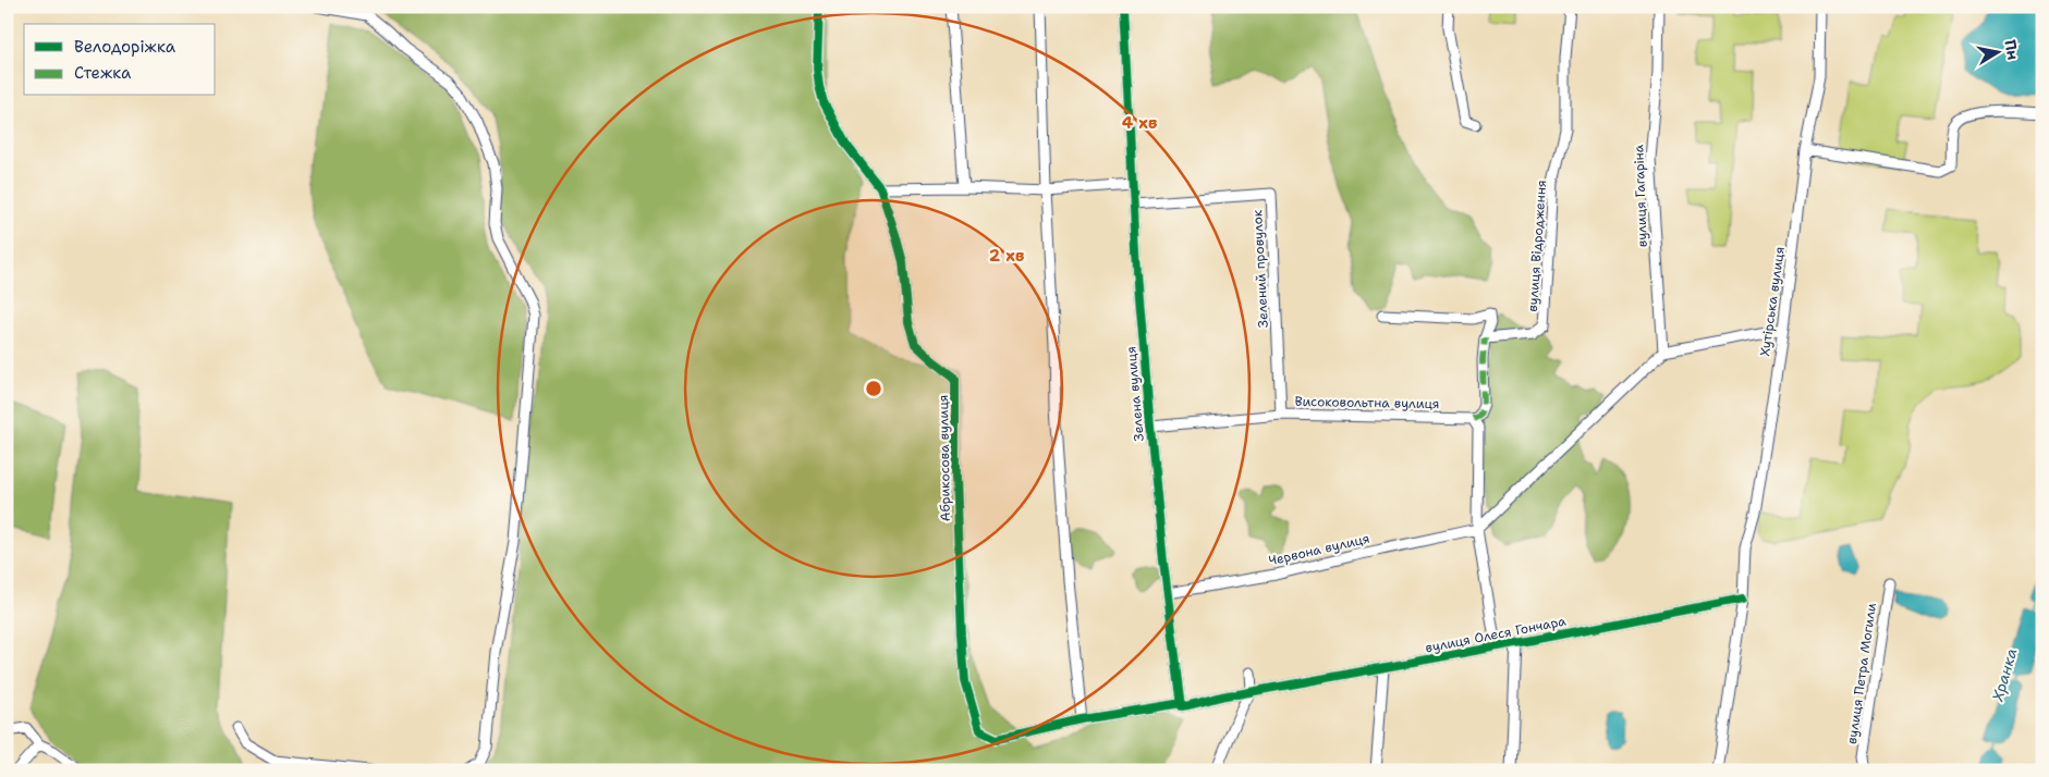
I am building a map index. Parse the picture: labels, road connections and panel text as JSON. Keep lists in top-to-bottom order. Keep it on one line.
{"streets":{"street":["вулиця Гагаріна","вулиця Відродження","Зелений провулок","Хутірська вулиця","Зелена вулиця","Високовольтна вулиця","Абрикосова вулиця","Червона вулиця","вулиця Олеся Гончара","вулиця Петра Могили"]},"crossings":[["Зелений провулок","Зелена вулиця"],["Зелений провулок","Високовольтна вулиця"],["Хутірська вулиця","вулиця Олеся Гончара"],["Зелена вулиця","Високовольтна вулиця"],["Зелена вулиця","Абрикосова вулиця"],["Зелена вулиця","Червона вулиця"]],"water":["Хранка"],"legend":["Велодоріжка","Стежка"],"north":"right","rings":["4 хв","2 хв"]}
